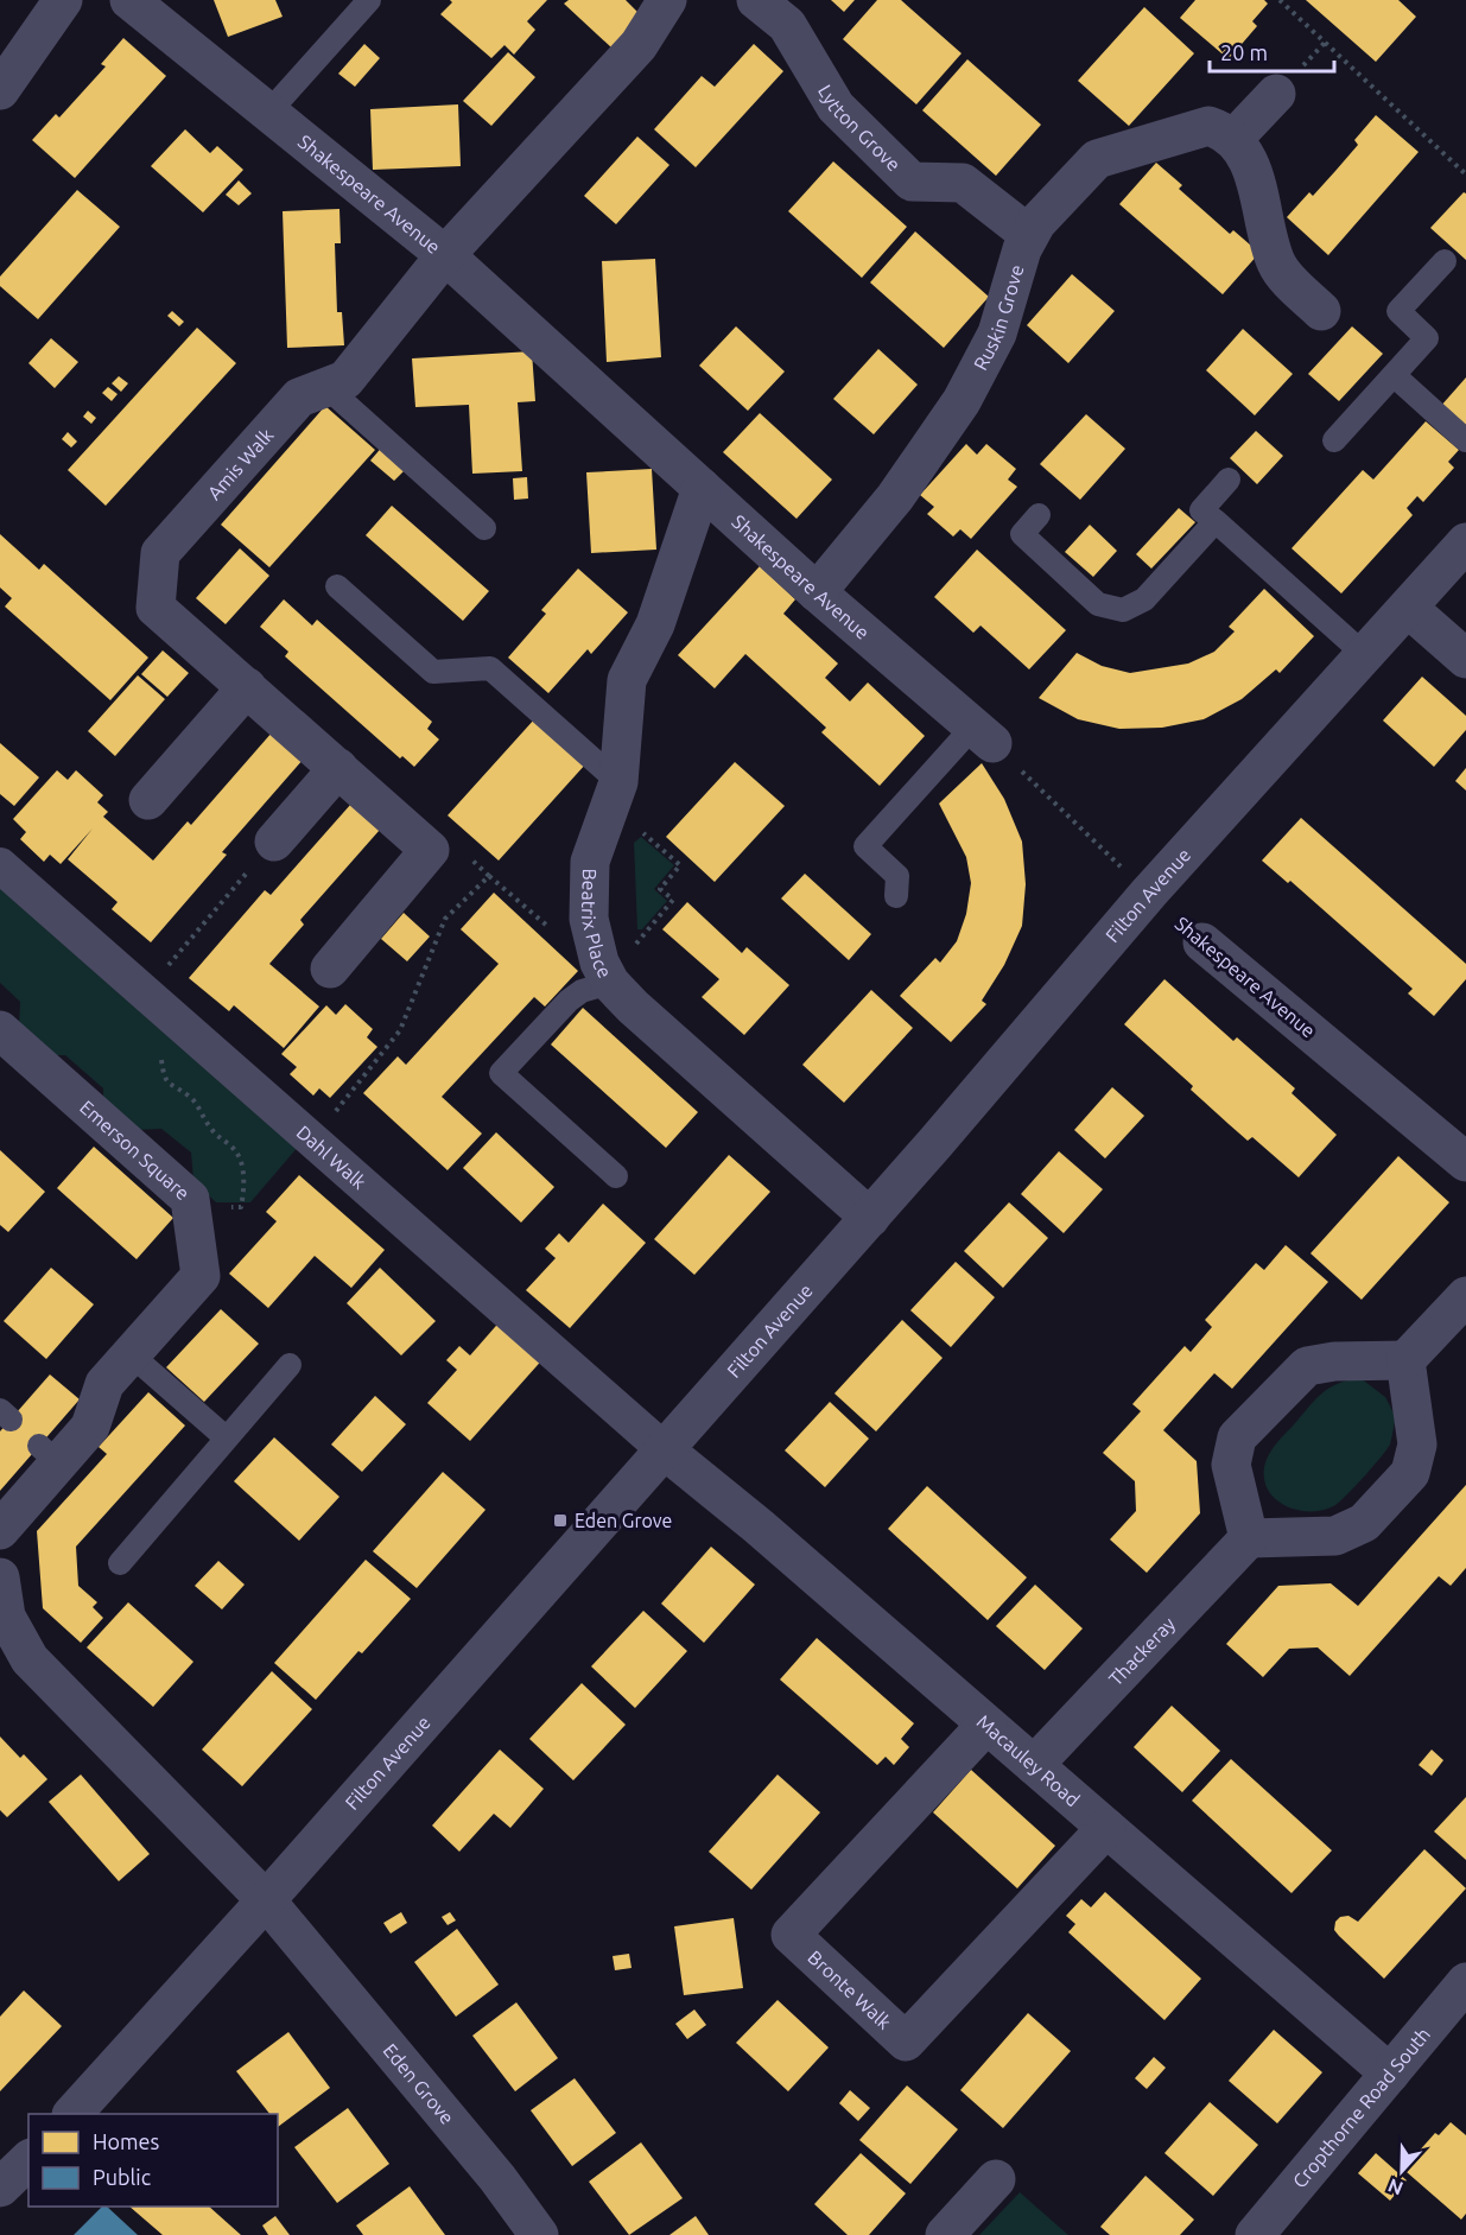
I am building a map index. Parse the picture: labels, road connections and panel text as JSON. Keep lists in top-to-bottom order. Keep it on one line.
{"streets":{"street":["Lytton Grove","Shakespeare Avenue","Ruskin Grove","Amis Walk","Filton Avenue","Beatrix Place","Emerson Square","Dahl Walk","Thackeray","Macauley Road","Bronte Walk","Eden Grove","Cropthorne Road South"]},"crossings":[["Lytton Grove","Ruskin Grove"],["Shakespeare Avenue","Ruskin Grove"],["Shakespeare Avenue","Amis Walk"],["Shakespeare Avenue","Beatrix Place"],["Filton Avenue","Beatrix Place"],["Filton Avenue","Dahl Walk"],["Filton Avenue","Macauley Road"],["Filton Avenue","Eden Grove"],["Dahl Walk","Macauley Road"],["Thackeray","Macauley Road"],["Macauley Road","Bronte Walk"],["Macauley Road","Cropthorne Road South"]],"places":{"transit":["Eden Grove"]},"legend":["Homes","Public"],"scale_bar":"20 m","north":"bottom"}
